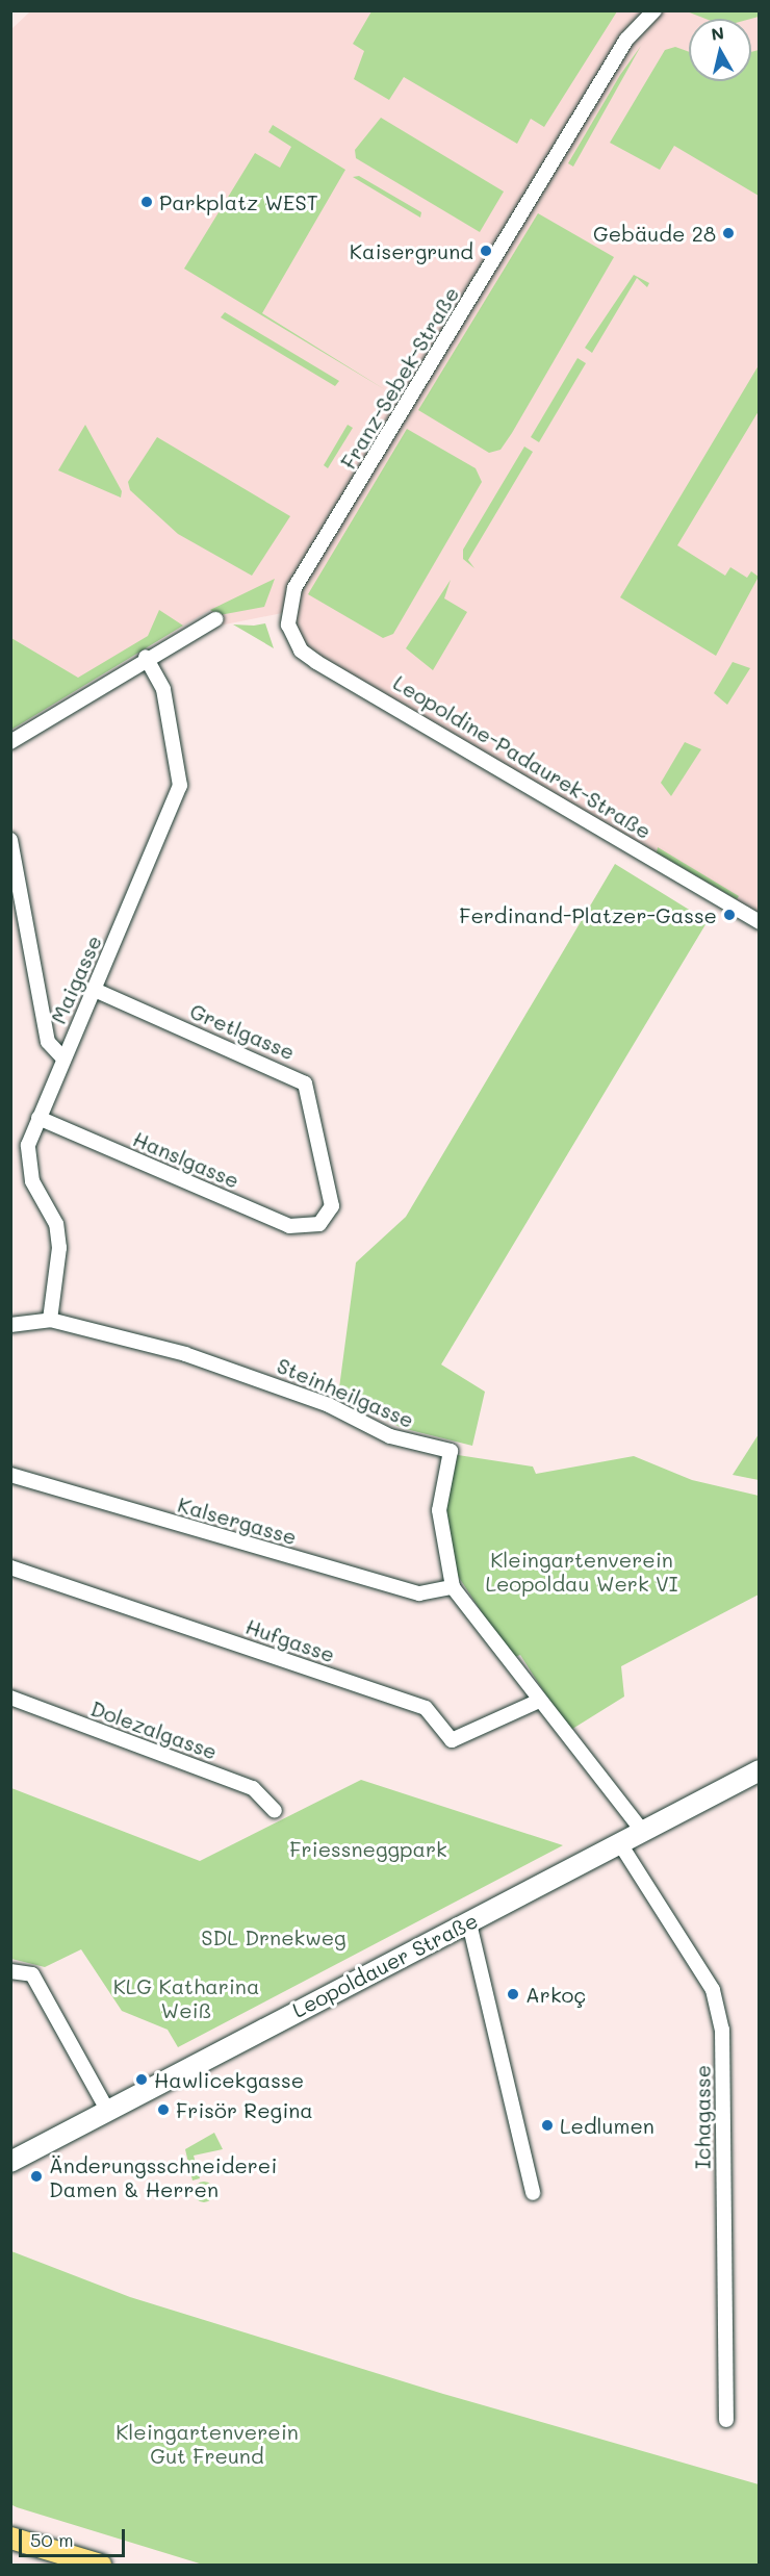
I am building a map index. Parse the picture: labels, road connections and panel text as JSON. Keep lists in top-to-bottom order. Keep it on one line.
{"streets":{"main road":["Leopoldauer Straße"],"street":["Franz-Sebek-Straße","Leopoldine-Padaurek-Straße","Maigasse","Gretlgasse","Hanslgasse","Steinheilgasse","Kalsergasse","Hufgasse","Dolezalgasse","Ichagasse"]},"crossings":[["Franz-Sebek-Straße","Leopoldine-Padaurek-Straße"],["Maigasse","Gretlgasse"],["Maigasse","Hanslgasse"],["Maigasse","Steinheilgasse"],["Gretlgasse","Hanslgasse"],["Steinheilgasse","Kalsergasse"],["Steinheilgasse","Hufgasse"],["Steinheilgasse","Leopoldauer Straße"],["Leopoldauer Straße","Ichagasse"]],"parks":["Kleingartenverein Leopoldau Werk VI","Friessneggpark","SDL Drnekweg","KLG Katharina Weiß","Kleingartenverein Gut Freund"],"places":["Parkplatz WEST","Gebäude 28","Kaisergrund","Ferdinand-Platzer-Gasse","Arkoç","Hawlicekgasse","Frisör Regina","Ledlumen","Änderungsschneiderei Damen & Herren"],"scale_bar":"50 m","north":"top"}
